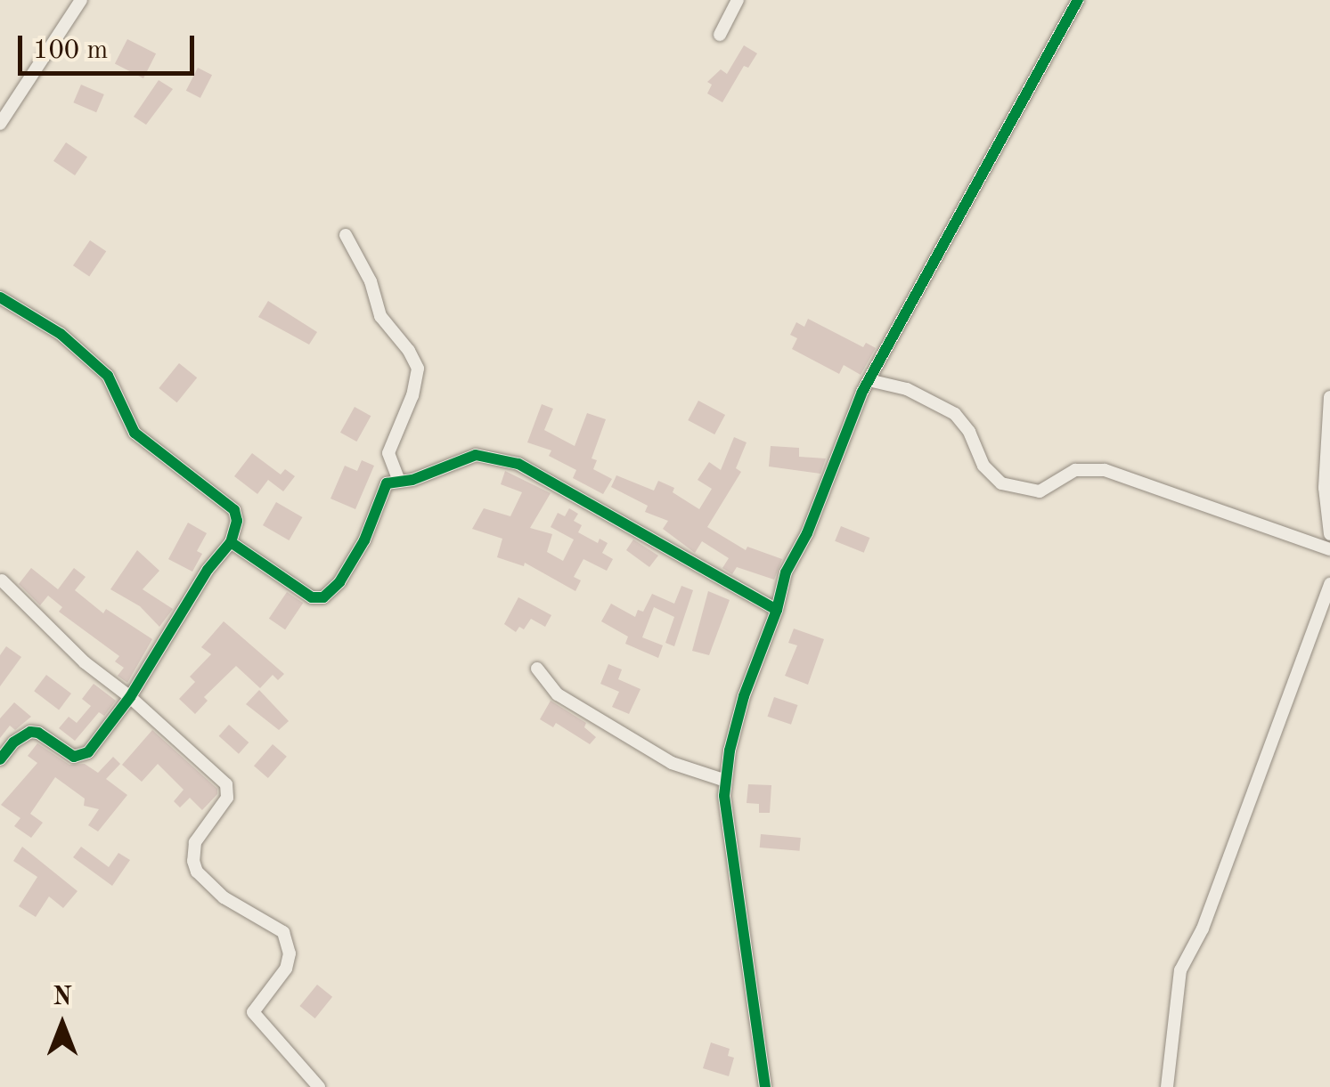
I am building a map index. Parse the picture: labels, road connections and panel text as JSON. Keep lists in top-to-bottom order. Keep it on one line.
{"scale_bar":"100 m","north":"top"}
